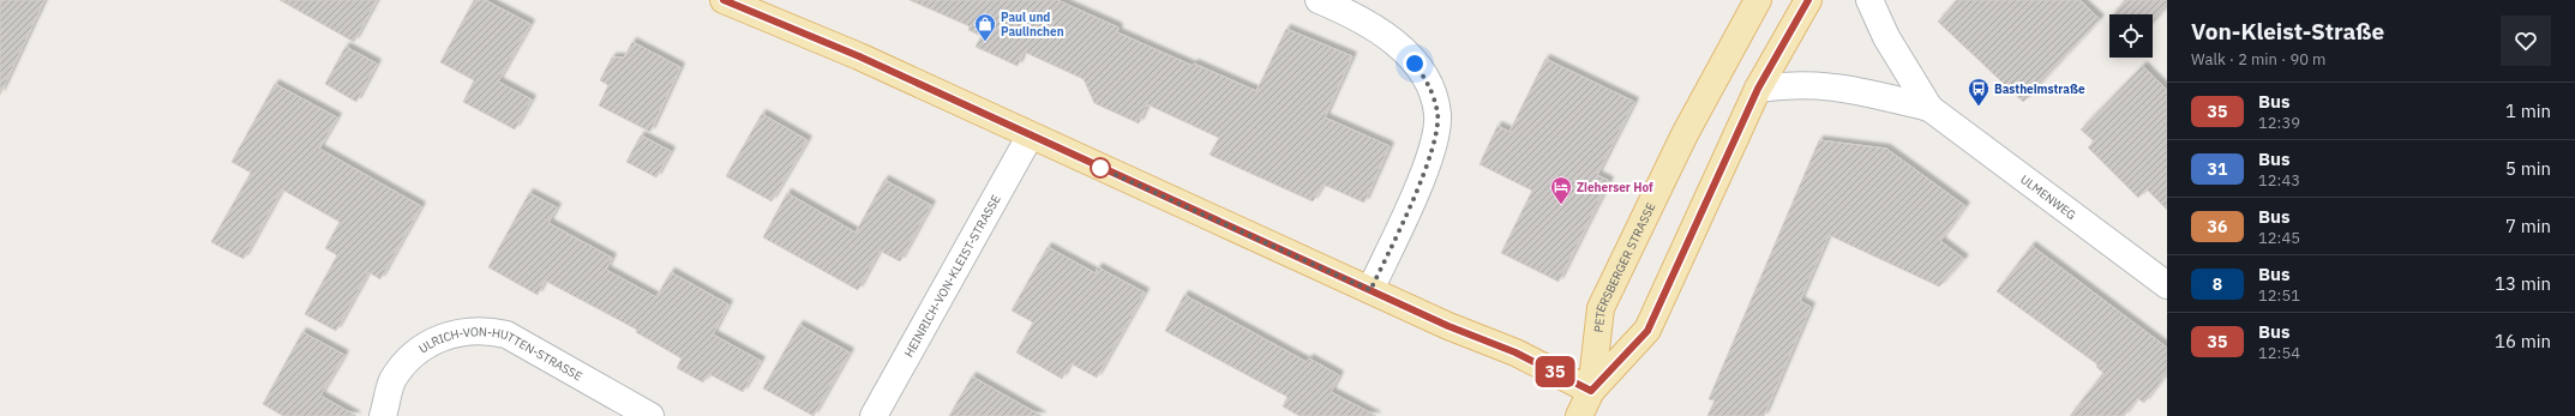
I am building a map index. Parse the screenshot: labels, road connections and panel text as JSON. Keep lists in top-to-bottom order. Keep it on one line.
{"streets":{"main road":["PETERSBERGER STRASSE"],"street":["ULMENWEG","HEINRICH-VON-KLEIST-STRASSE","ULRICH-VON-HUTTEN-STRASSE"]},"crossings":[["ULMENWEG","PETERSBERGER STRASSE"]],"places":{"shop":["Paul und Paulinchen"],"bus stop":["Bastheimstraße"],"hotel":["Zieherser Hof"]},"lines":["bus line 35"],"page":{"on_map":"35","heading":["Von-Kleist-Straße","Walk · 2 min · 90 m"],"list":[{"mark":"35","name":"Bus","note":"12:39","value":"1 min"},{"mark":"31","name":"Bus","note":"12:43","value":"5 min"},{"mark":"36","name":"Bus","note":"12:45","value":"7 min"},{"mark":"8","name":"Bus","note":"12:51","value":"13 min"},{"mark":"35","name":"Bus","note":"12:54","value":"16 min"}]}}
